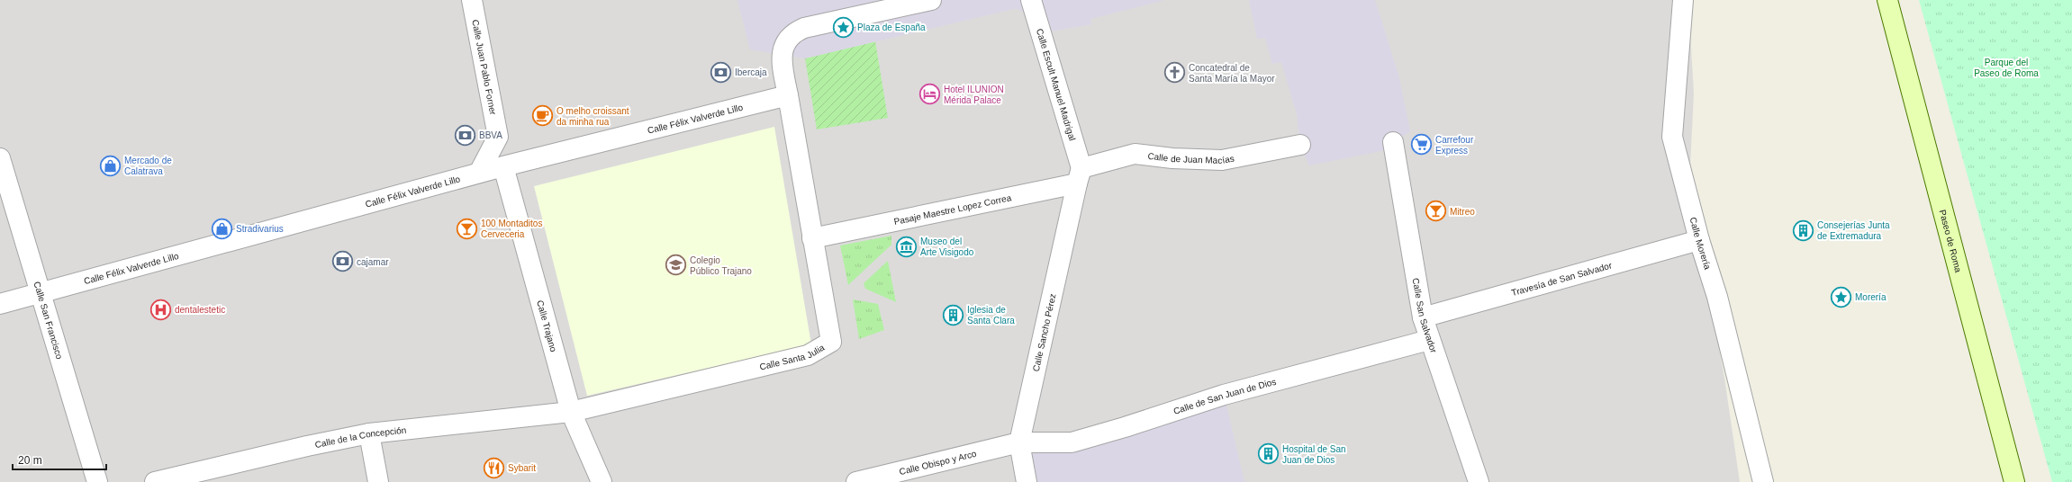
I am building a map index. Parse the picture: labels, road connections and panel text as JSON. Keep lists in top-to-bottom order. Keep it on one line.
{"streets":{"main road":["Paseo de Roma"],"street":["Calle Juan Pablo Forner","Calle Escult Manuel Madrigal","Calle Félix Valverde Lillo","Calle de Juan Macías","Pasaje Maestre Lopez Correa","Calle Morería","Travesía de San Salvador","Calle San Salvador","Calle San Francisco","Calle Trajano","Calle Sancho Pérez","Calle Santa Julia","Calle de San Juan de Dios","Calle de la Concepción","Calle Obispo y Arco"]},"crossings":[["Calle Juan Pablo Forner","Calle Félix Valverde Lillo"],["Calle Escult Manuel Madrigal","Calle de Juan Macías"],["Calle Escult Manuel Madrigal","Pasaje Maestre Lopez Correa"],["Calle Escult Manuel Madrigal","Calle Sancho Pérez"],["Calle Félix Valverde Lillo","Calle San Francisco"],["Calle Félix Valverde Lillo","Calle Trajano"],["Calle Félix Valverde Lillo","Calle Santa Julia"],["Calle de Juan Macías","Pasaje Maestre Lopez Correa"],["Calle de Juan Macías","Calle Sancho Pérez"],["Pasaje Maestre Lopez Correa","Calle Sancho Pérez"],["Pasaje Maestre Lopez Correa","Calle Santa Julia"],["Calle Morería","Travesía de San Salvador"],["Travesía de San Salvador","Calle San Salvador"],["Calle San Salvador","Calle de San Juan de Dios"],["Calle Trajano","Calle Santa Julia"],["Calle Trajano","Calle de la Concepción"],["Calle Sancho Pérez","Calle de San Juan de Dios"],["Calle Sancho Pérez","Calle Obispo y Arco"],["Calle Santa Julia","Calle de la Concepción"],["Calle de San Juan de Dios","Calle Obispo y Arco"]],"parks":["Parque del Paseo de Roma"],"places":{"place":["Plaza de España","Morería"],"bank":["Ibercaja","BBVA","cajamar"],"church":["Concatedral de Santa María la Mayor"],"hotel":["Hotel ILUNION Mérida Palace"],"cafe":["O melho croissant da minha rua"],"supermarket":["Carrefour Express"],"shop":["Mercado de Calatrava","Stradivarius"],"bar":["Mitreo","100 Montaditos Cerveceria"],"building":["Consejerías Junta de Extremadura","Iglesia de Santa Clara","Hospital de San Juan de Dios"],"museum":["Museo del Arte Visigodo"],"school or university":["Colegio Público Trajano"],"hospital":["dentalestetic"],"restaurant":["Sybarit"]},"scale_bar":"20 m"}
